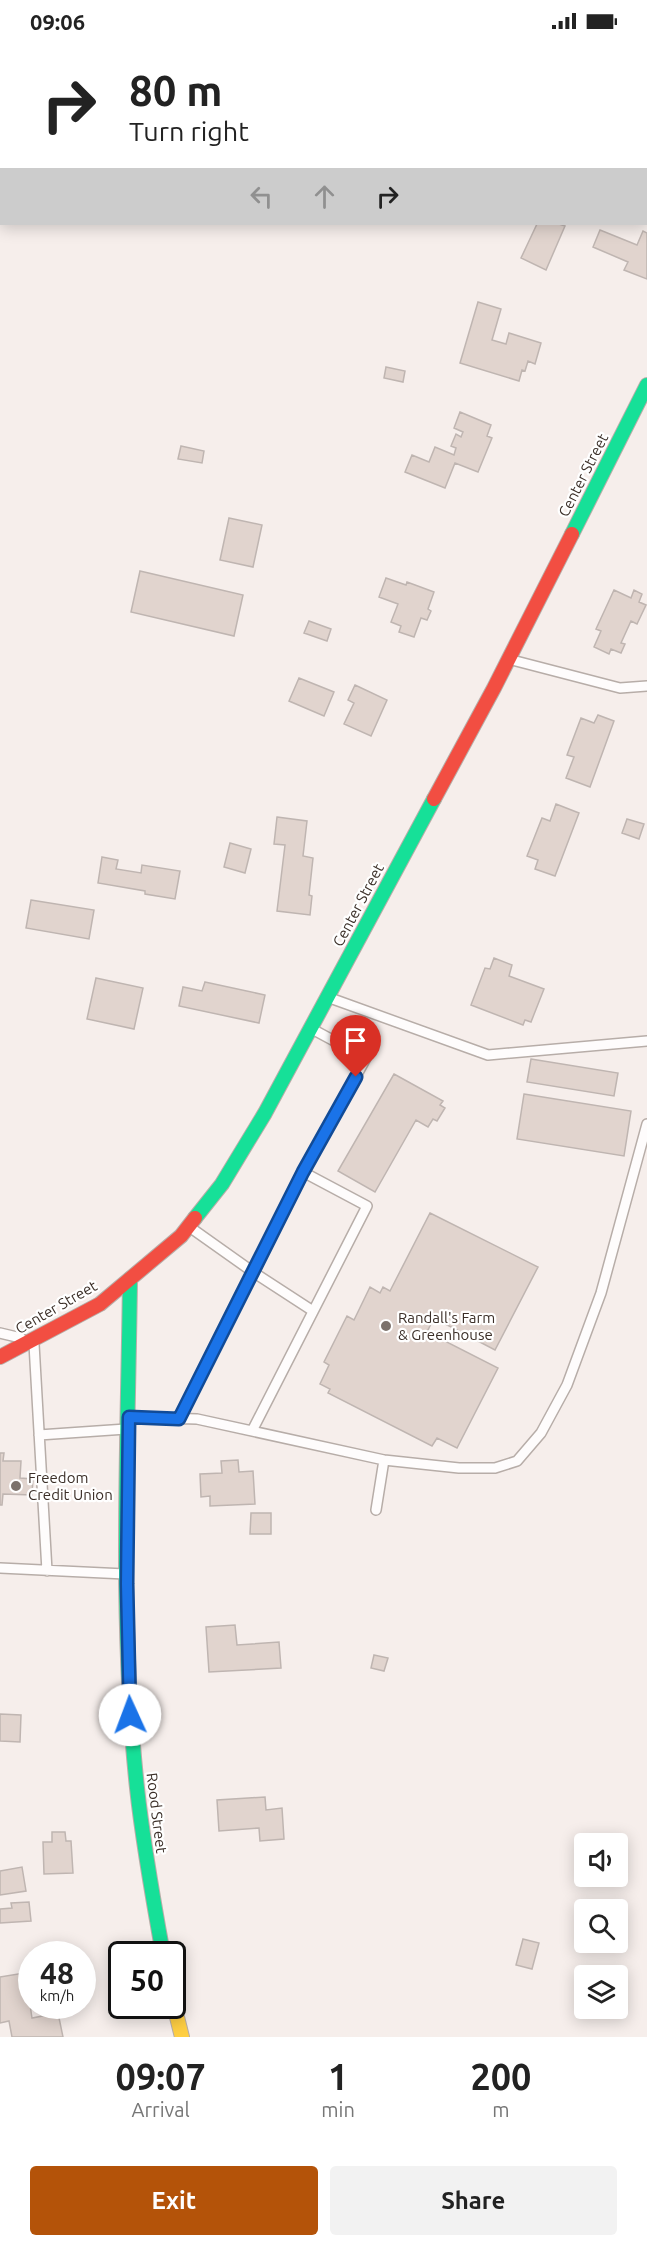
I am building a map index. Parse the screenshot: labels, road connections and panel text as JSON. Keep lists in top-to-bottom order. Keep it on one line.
{"streets":{"main road":["Center Street","Rood Street"]},"crossings":[["Center Street","Rood Street"]],"places":["Randall's Farm & Greenhouse","Freedom Credit Union"],"page":{"status":"09:06","turn":["80 m","Turn right"],"speed":"48 km/h","limit":"50","eta":["09:07","Arrival","1","min","200","m"],"buttons":["Exit","Share"]}}
